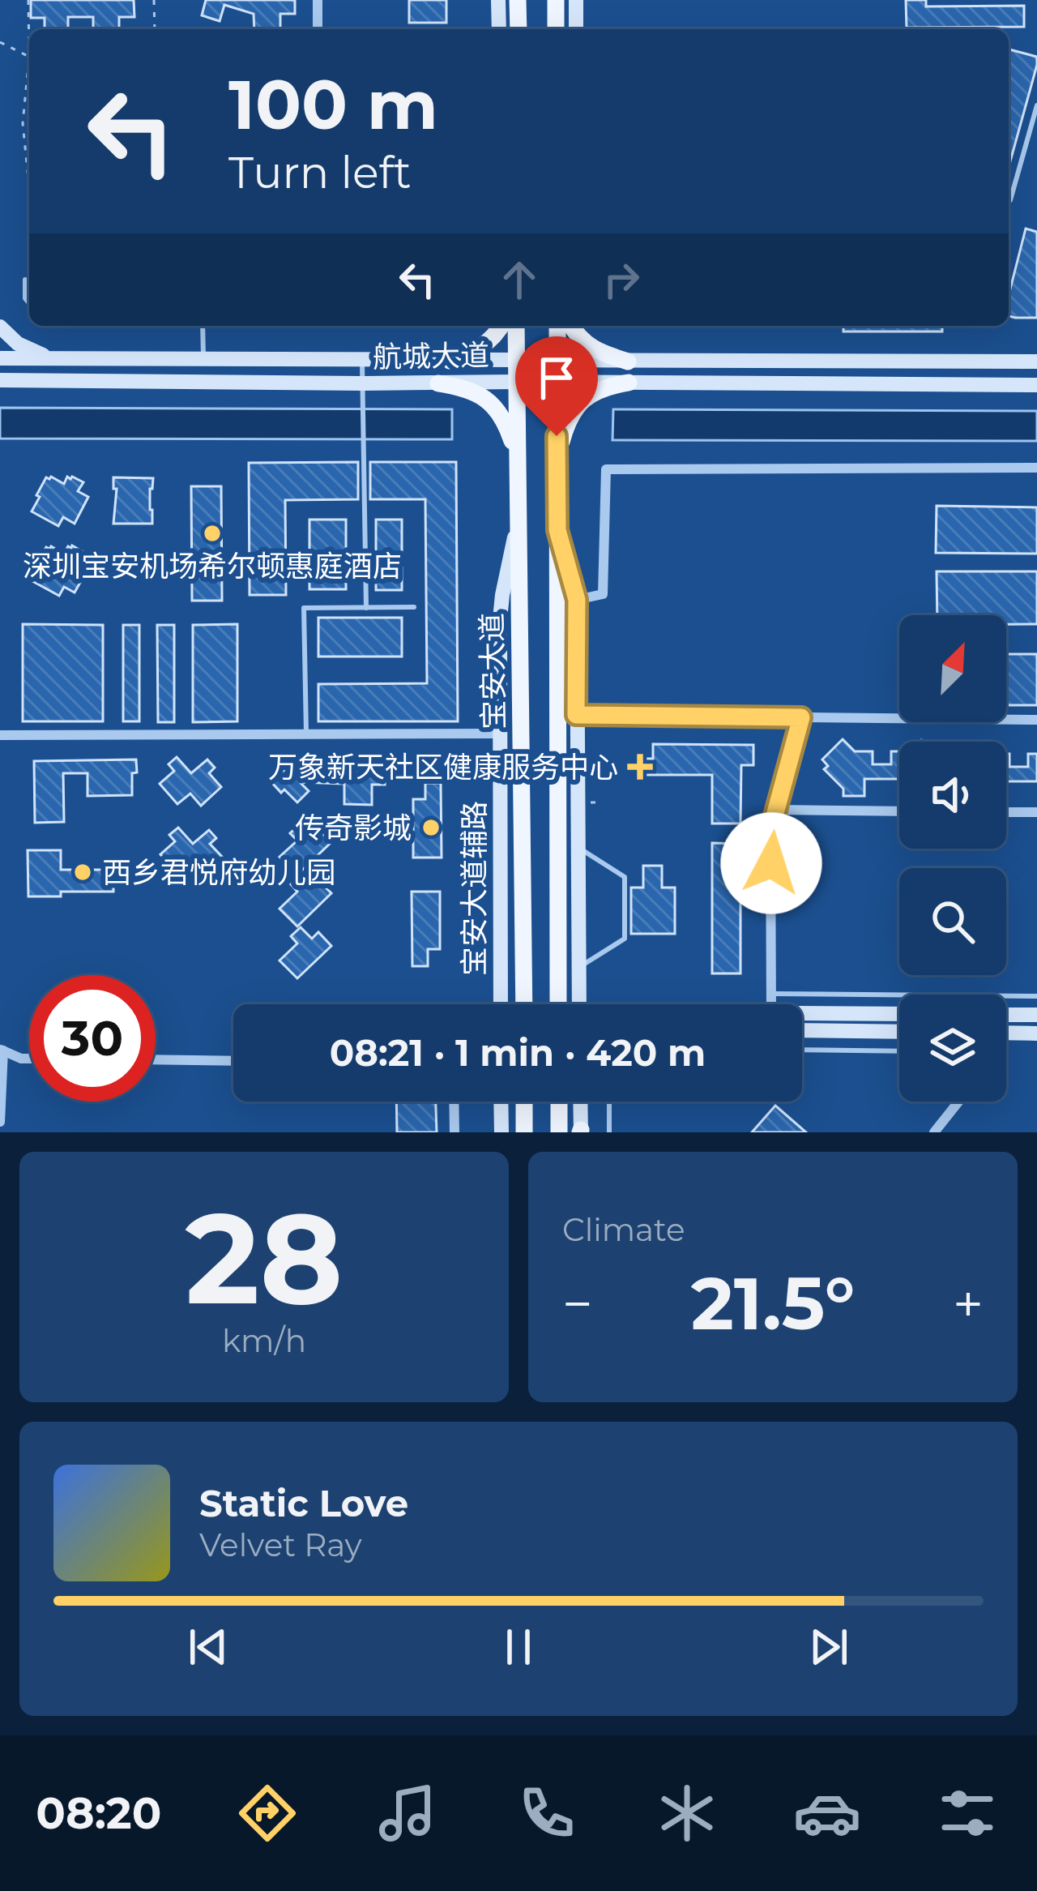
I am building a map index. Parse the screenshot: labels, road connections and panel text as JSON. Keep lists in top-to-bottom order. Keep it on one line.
{"streets":{"main road":["航城大道","宝安大道","宝安大道辅路"]},"crossings":[["航城大道","宝安大道"],["宝安大道","宝安大道辅路"]],"places":{"other":["深圳宝安机场希尔顿惠庭酒店","传奇影城","西乡君悦府幼儿园"],"health":["万象新天社区健康服务中心"]},"north":"top right","page":{"turn":["100 m","Turn left"],"limit":"30","trip":"08:21 · 1 min · 420 m","tile":[["28","km/h"],"Climate"],"heat":["−","21.5°","+"],"song":["Static Love","Velvet Ray"],"tabs":"08:20"}}
